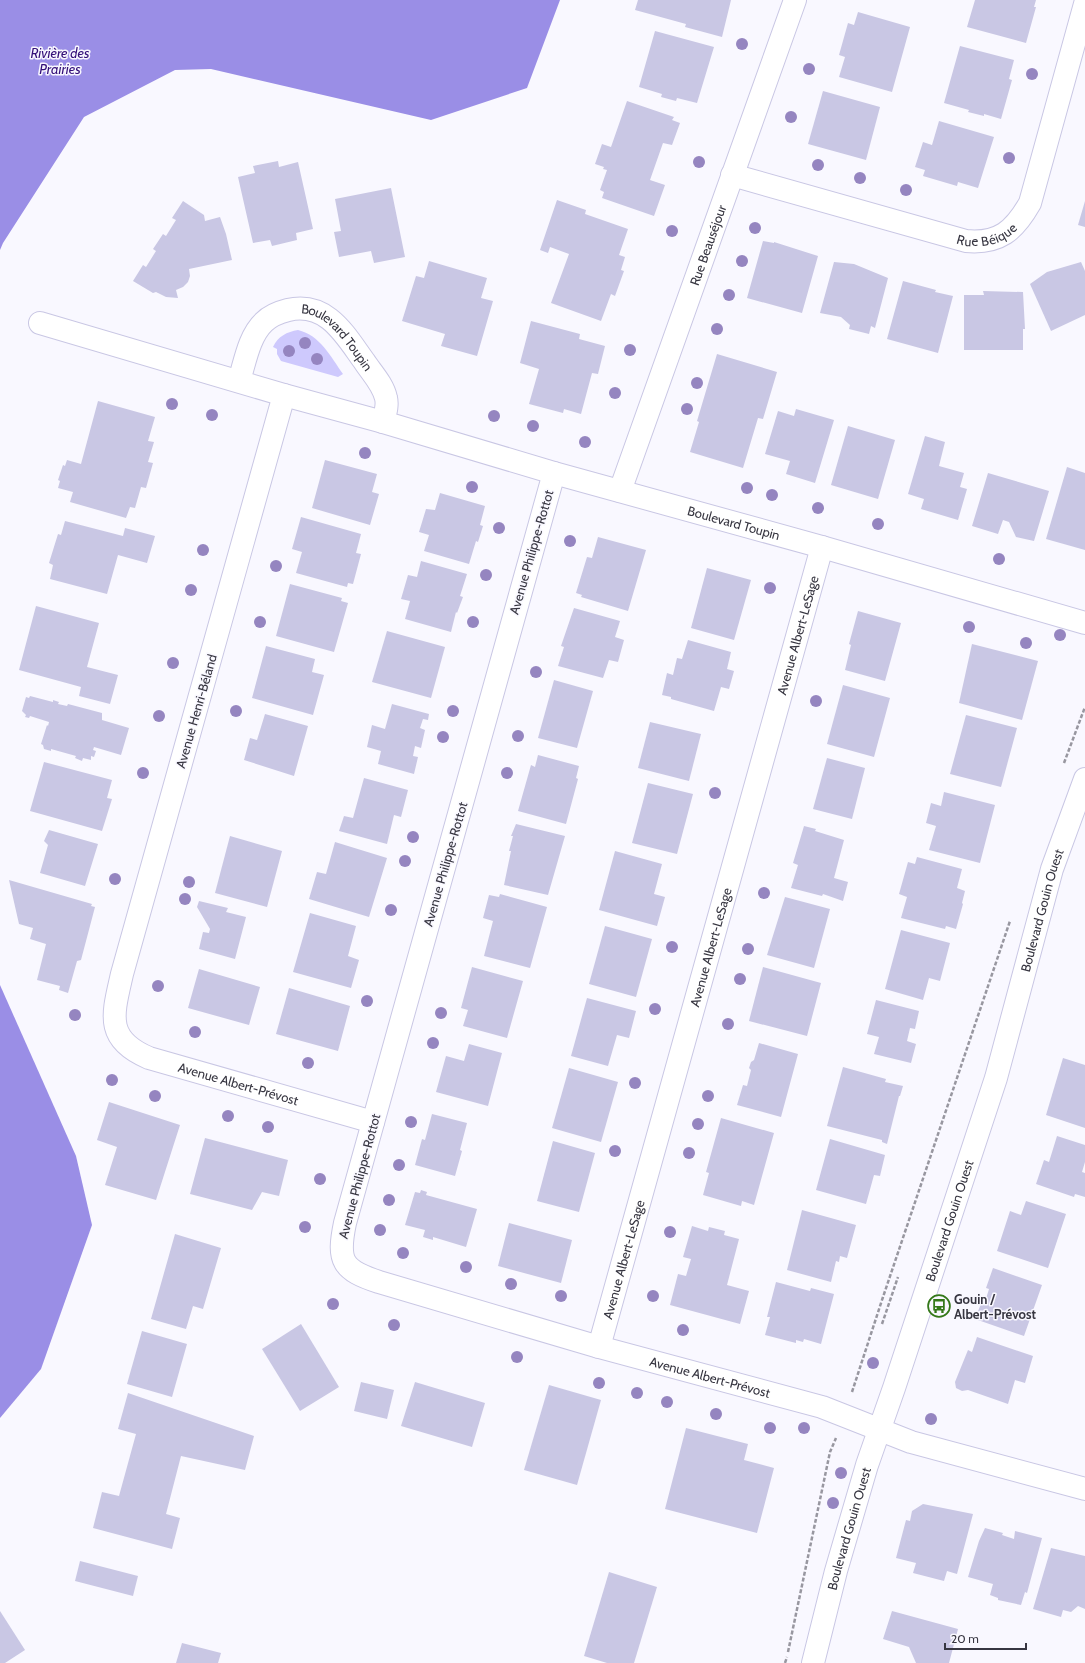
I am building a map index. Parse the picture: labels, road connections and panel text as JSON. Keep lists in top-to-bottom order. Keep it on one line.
{"streets":{"street":["Rue Béique","Rue Beauséjour","Boulevard Toupin","Avenue Philippe-Rottot","Avenue Albert-LeSage","Avenue Henri-Béland","Boulevard Gouin Ouest","Avenue Albert-Prévost"]},"crossings":[["Rue Béique","Rue Beauséjour"],["Rue Beauséjour","Boulevard Toupin"],["Boulevard Toupin","Avenue Philippe-Rottot"],["Boulevard Toupin","Avenue Albert-LeSage"],["Boulevard Toupin","Avenue Henri-Béland"],["Avenue Philippe-Rottot","Avenue Albert-Prévost"],["Avenue Albert-LeSage","Avenue Albert-Prévost"],["Avenue Henri-Béland","Avenue Albert-Prévost"],["Boulevard Gouin Ouest","Avenue Albert-Prévost"]],"water":["Rivière des Prairies"],"places":{"bus stop":["Gouin / Albert-Prévost"]},"scale_bar":"20 m"}
